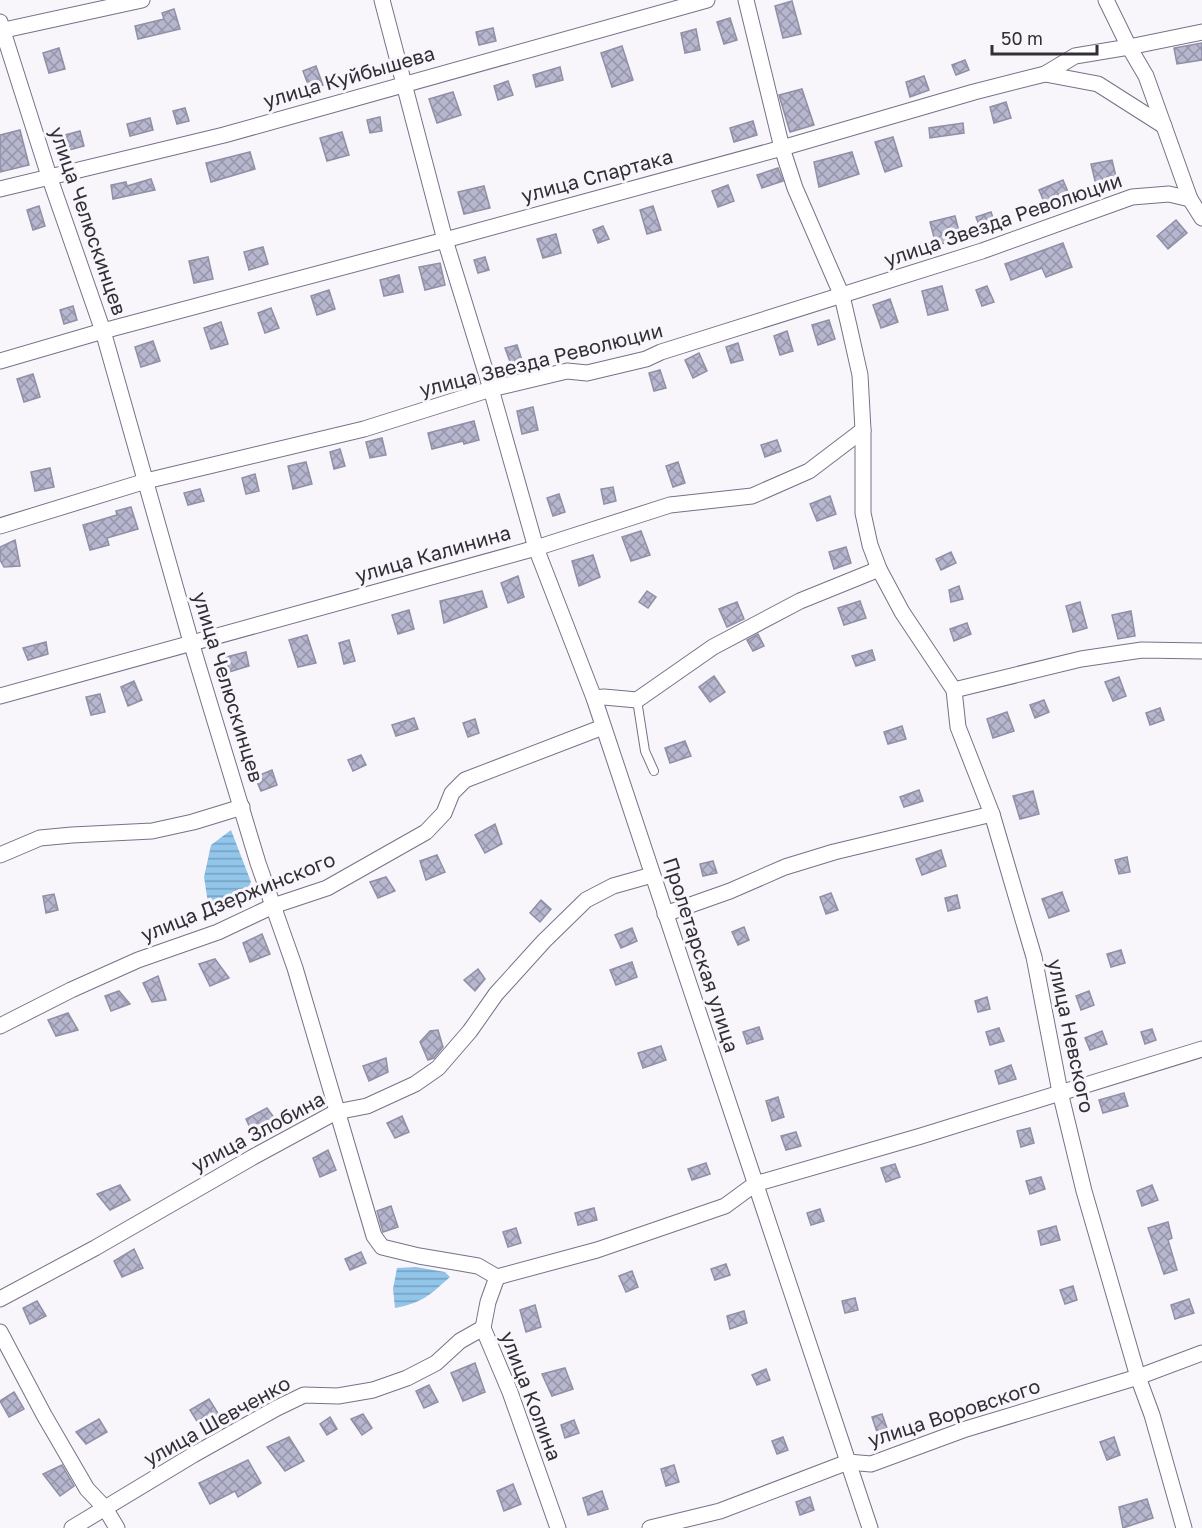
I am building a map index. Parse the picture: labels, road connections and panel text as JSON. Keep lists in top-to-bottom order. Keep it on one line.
{"streets":{"street":["улица Куйбышева","улица Спартака","улица Звезда Революции","улица Челюскинцев","улица Калинина","улица Дзержинского","Пролетарская улица","улица Невского","улица Злобина","улица Колина","улица Воровского","улица Шевченко"]},"crossings":[["улица Куйбышева","улица Челюскинцев"],["улица Куйбышева","Пролетарская улица"],["улица Спартака","улица Челюскинцев"],["улица Спартака","Пролетарская улица"],["улица Спартака","улица Невского"],["улица Звезда Революции","улица Челюскинцев"],["улица Звезда Революции","Пролетарская улица"],["улица Звезда Революции","улица Невского"],["улица Челюскинцев","улица Калинина"],["улица Челюскинцев","улица Дзержинского"],["улица Челюскинцев","улица Злобина"],["улица Челюскинцев","улица Колина"],["улица Калинина","Пролетарская улица"],["улица Калинина","улица Невского"],["улица Дзержинского","Пролетарская улица"],["Пролетарская улица","улица Злобина"],["Пролетарская улица","улица Воровского"],["улица Невского","улица Воровского"],["улица Колина","улица Шевченко"]],"scale_bar":"50 m"}
